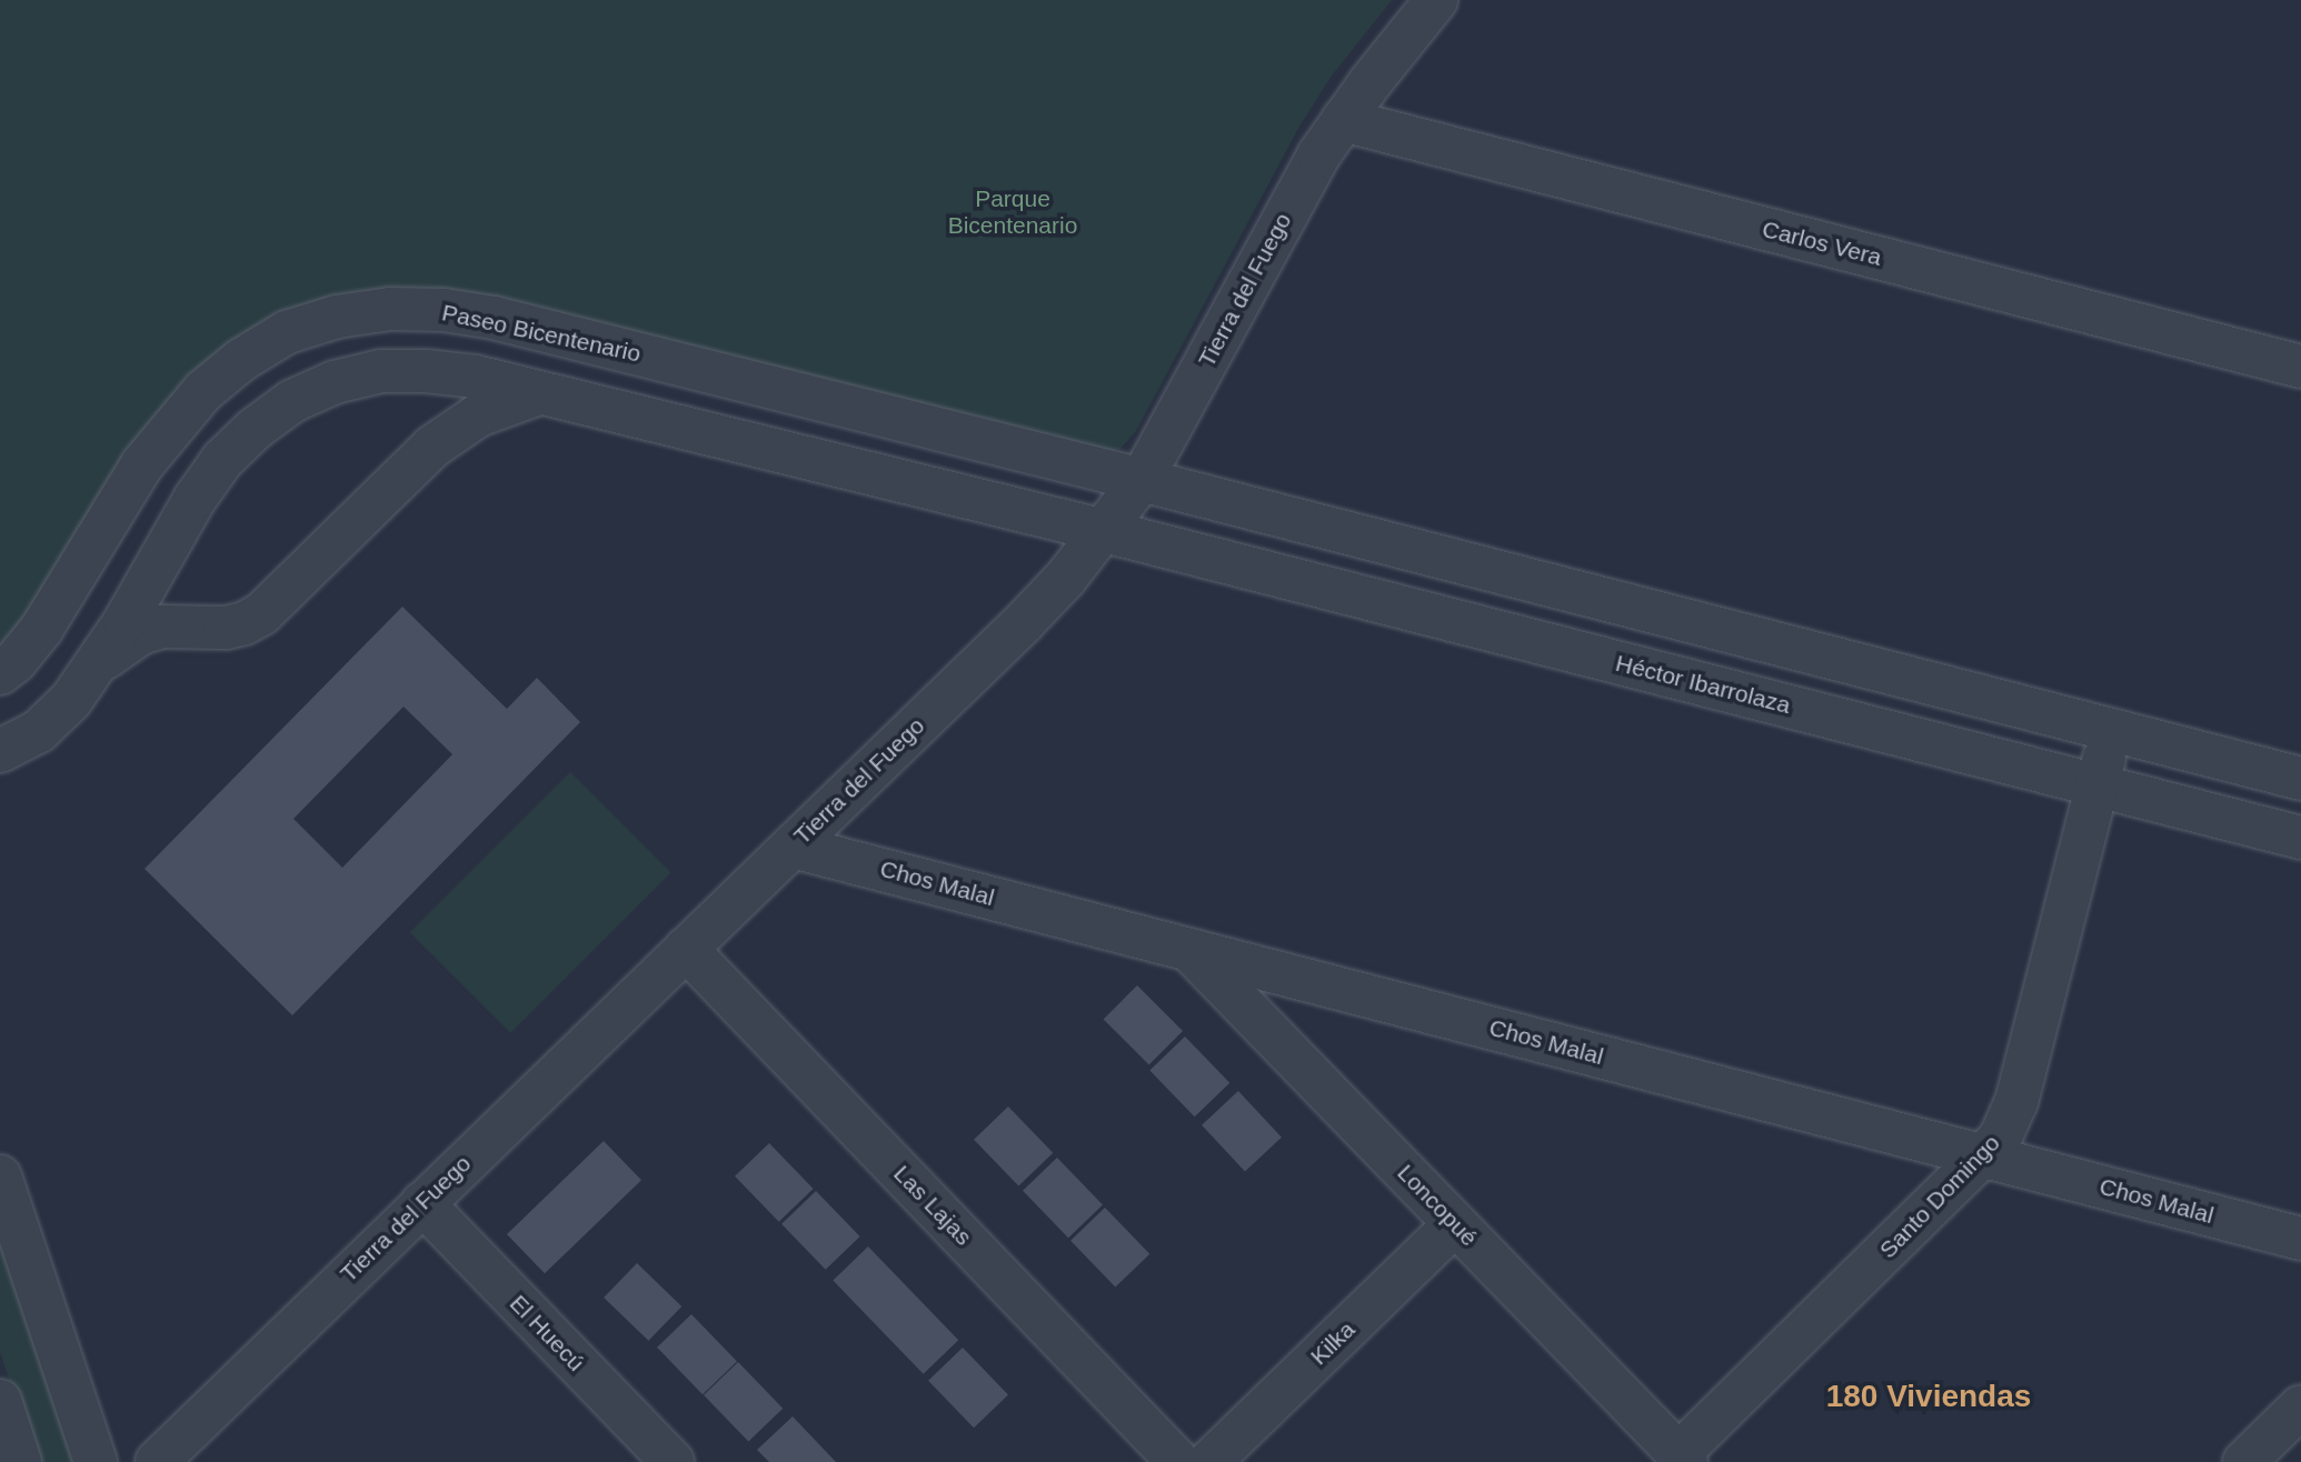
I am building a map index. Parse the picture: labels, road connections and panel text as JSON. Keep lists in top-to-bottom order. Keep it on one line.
{"streets":{"street":["Carlos Vera","Tierra del Fuego","Paseo Bicentenario","Héctor Ibarrolaza","Chos Malal","Santo Domingo","Las Lajas","Loncopué","El Huecú","Kilka"]},"crossings":[["Carlos Vera","Tierra del Fuego"],["Tierra del Fuego","Paseo Bicentenario"],["Tierra del Fuego","Héctor Ibarrolaza"],["Tierra del Fuego","Chos Malal"],["Tierra del Fuego","Las Lajas"],["Tierra del Fuego","El Huecú"],["Héctor Ibarrolaza","Santo Domingo"],["Chos Malal","Santo Domingo"],["Chos Malal","Loncopué"],["Santo Domingo","Loncopué"],["Loncopué","Kilka"]],"districts":["180 Viviendas"],"parks":["Parque Bicentenario"]}
